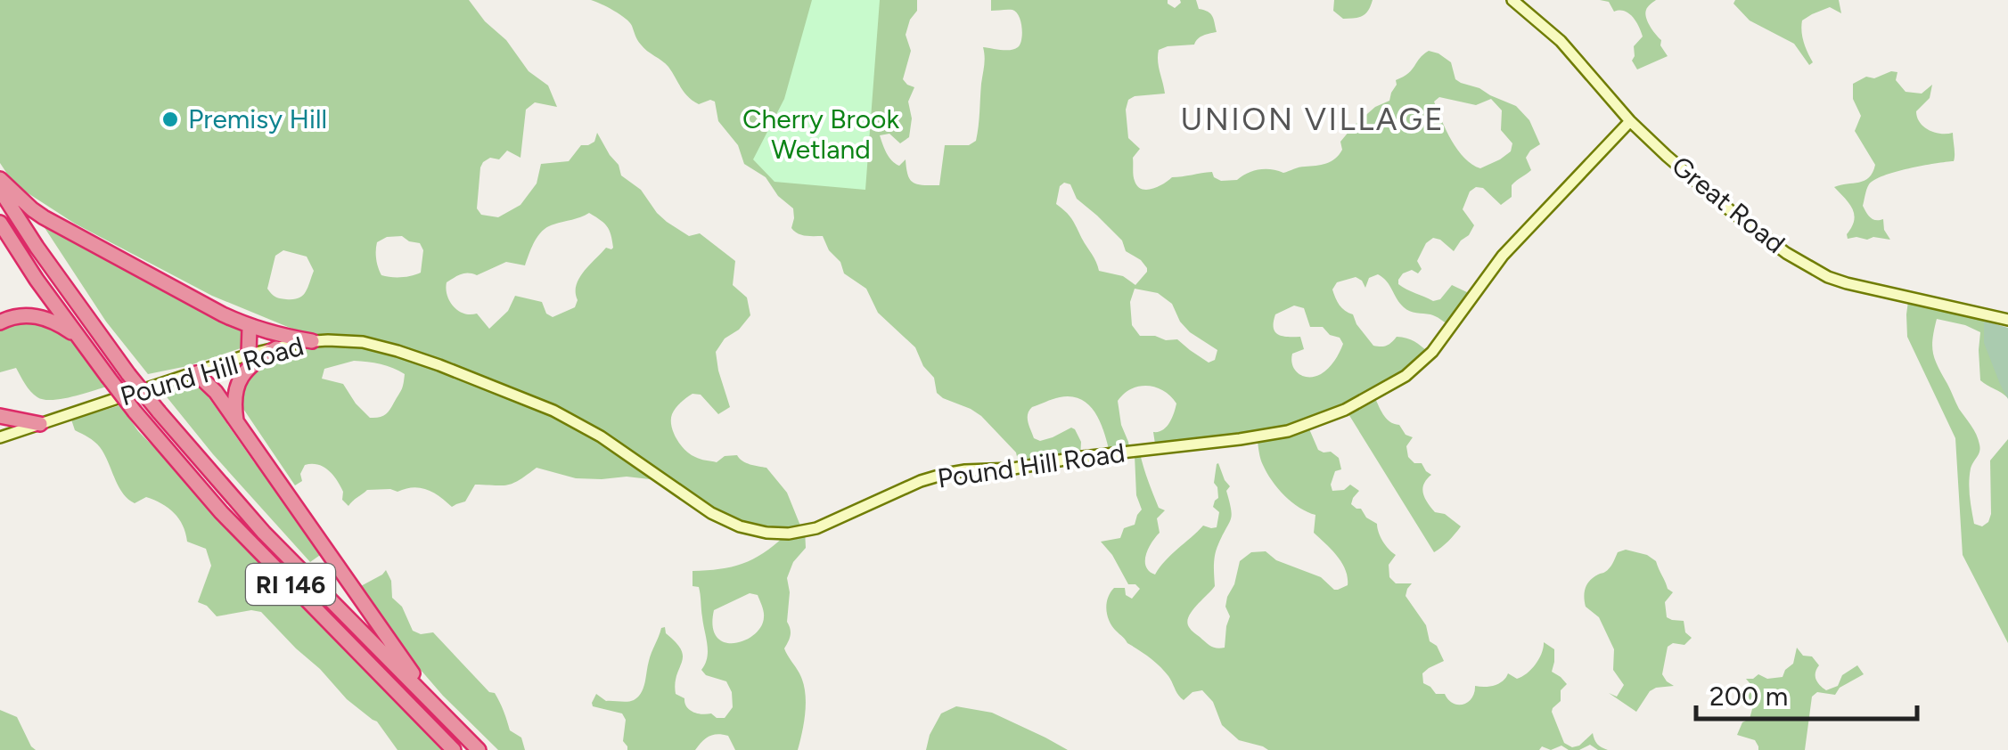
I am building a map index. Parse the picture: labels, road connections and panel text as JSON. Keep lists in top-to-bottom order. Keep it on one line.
{"streets":{"highway":["RI 146"],"street":["Great Road","Pound Hill Road"]},"crossings":[["Great Road","Pound Hill Road"]],"districts":["UNION VILLAGE"],"parks":["Cherry Brook Wetland"],"places":["Premisy Hill"],"scale_bar":"200 m"}
